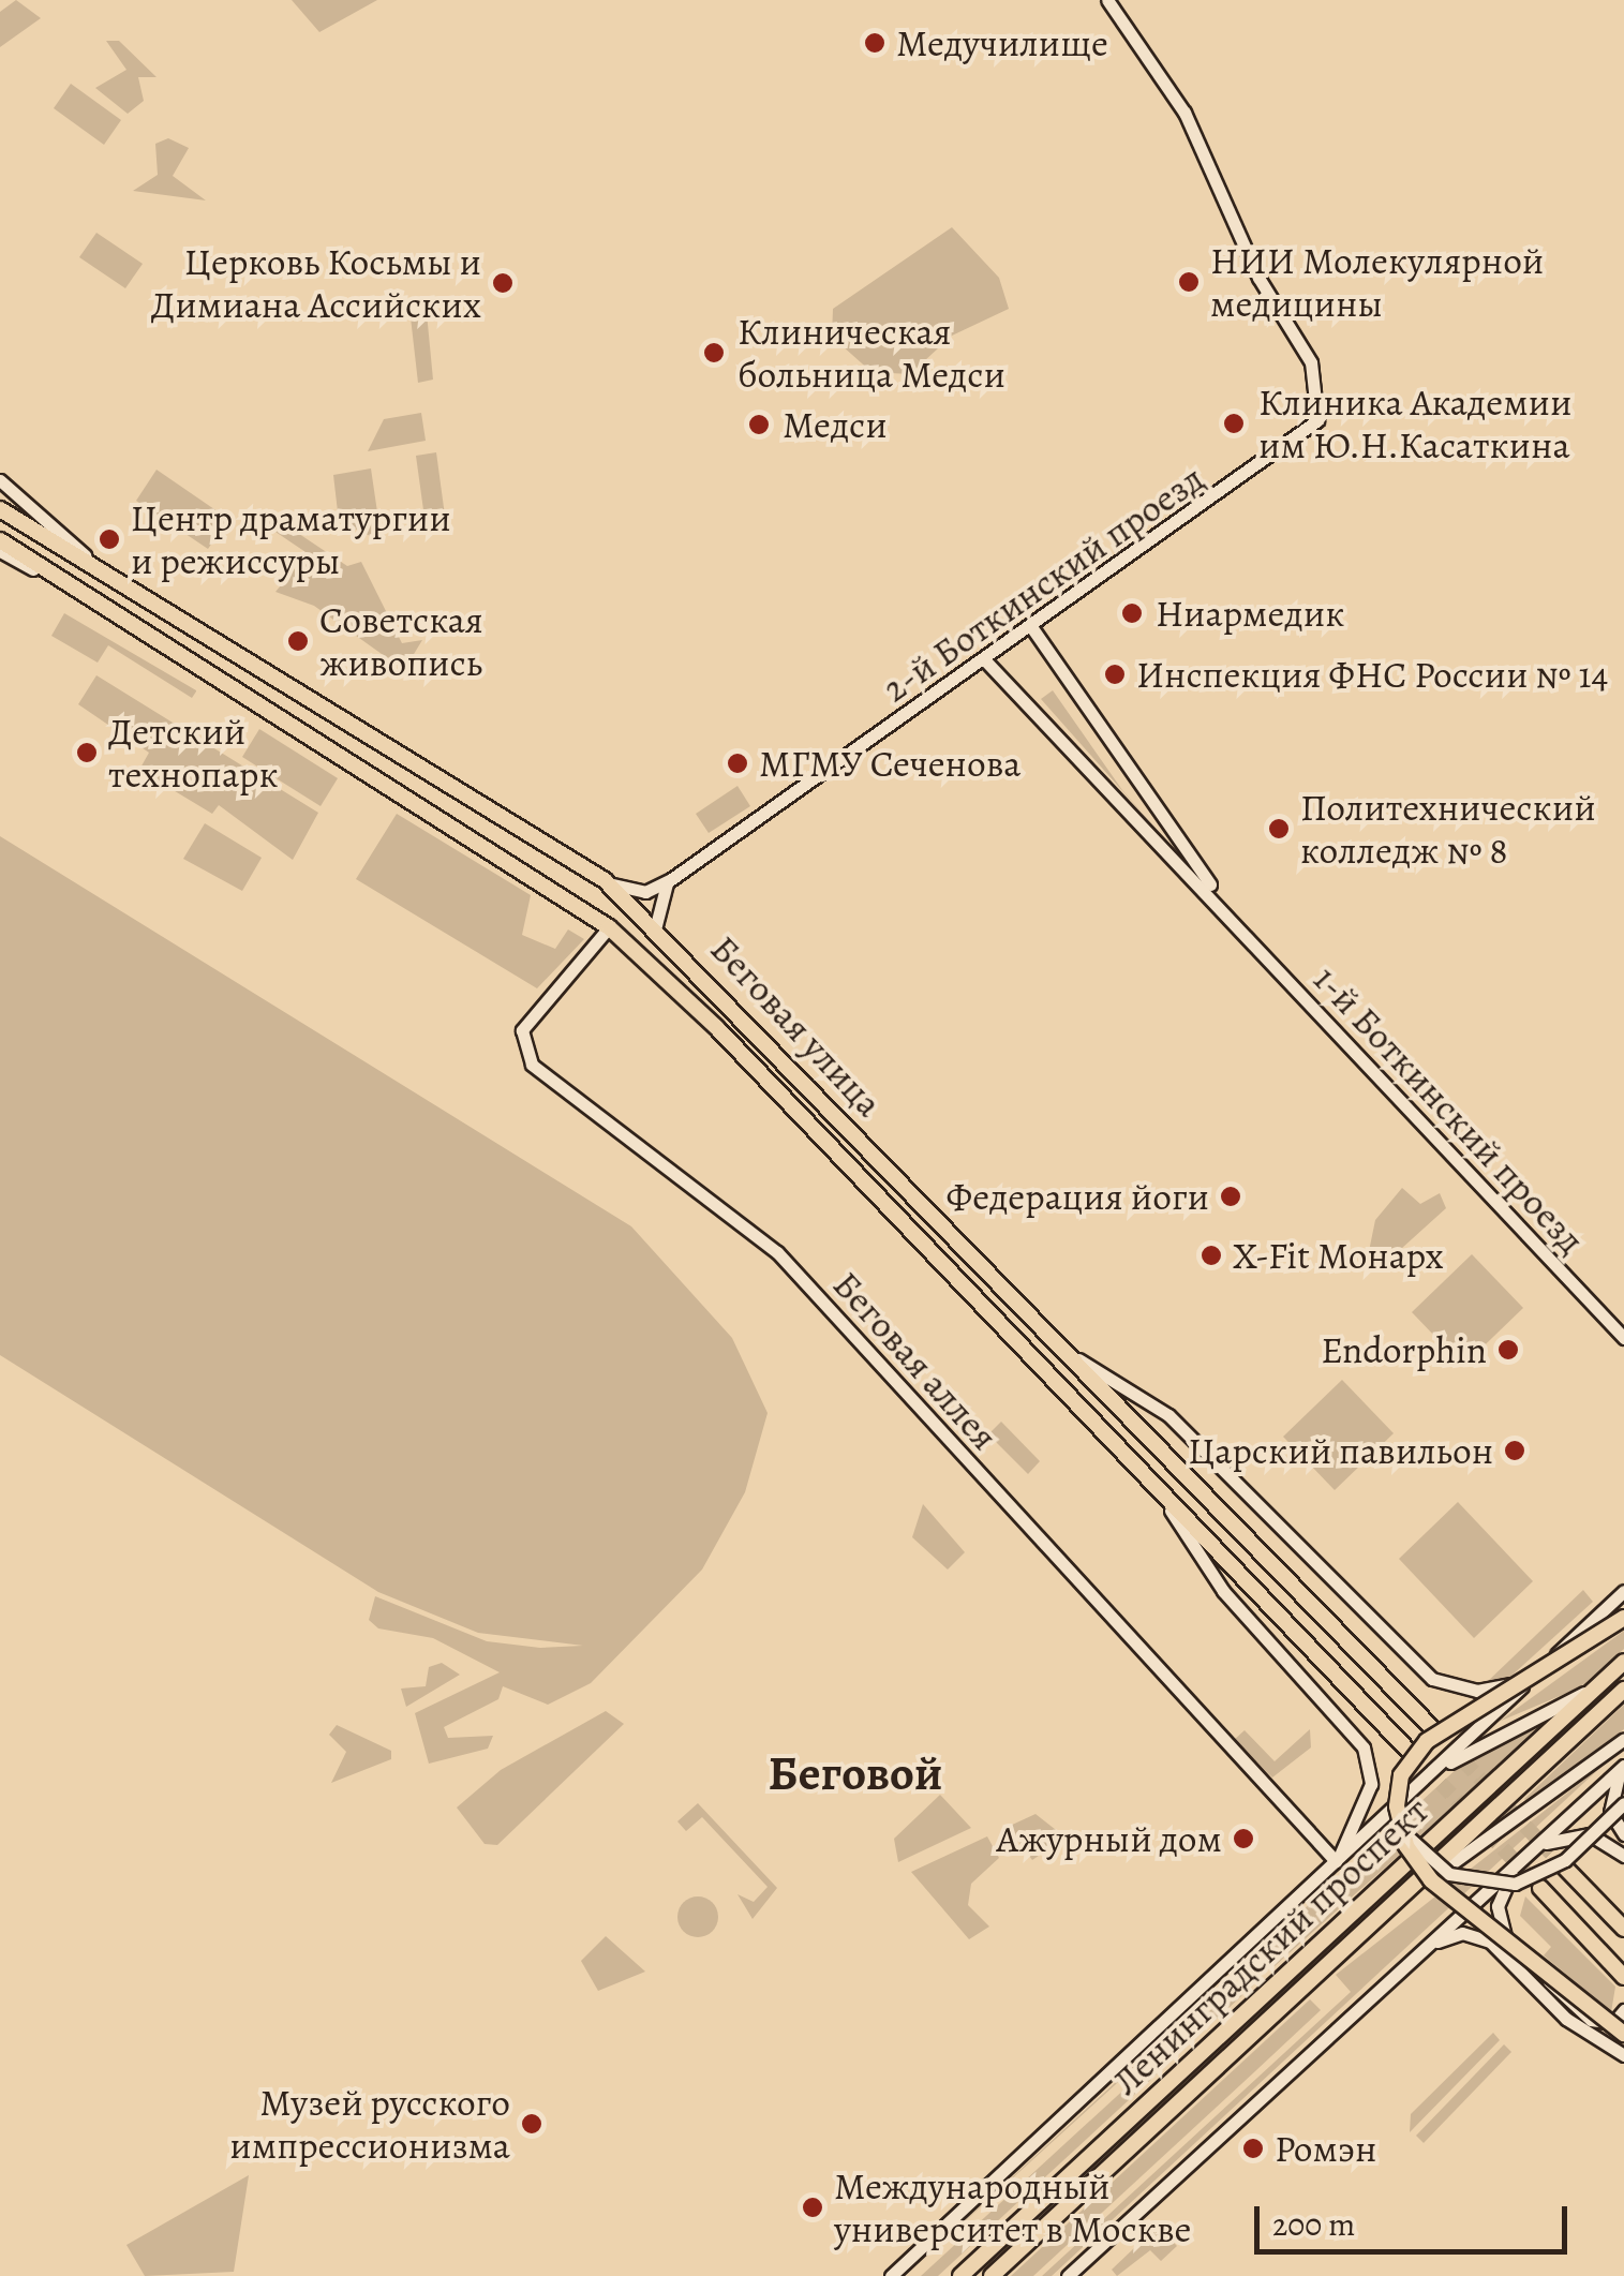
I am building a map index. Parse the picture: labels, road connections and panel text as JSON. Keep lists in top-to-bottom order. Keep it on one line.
{"streets":{"main road":["2-й Боткинский проезд","Беговая улица","1-й Боткинский проезд","Беговая аллея","Ленинградский проспект"]},"crossings":[["2-й Боткинский проезд","Беговая улица"],["2-й Боткинский проезд","1-й Боткинский проезд"],["Беговая улица","Беговая аллея"]],"districts":["Беговой"],"places":["Медучилище","НИИ Молекулярной медицины","Церковь Косьмы и Димиана Ассийских","Клиническая больница Медси","Клиника Академии им Ю.Н.Касаткина","Медси","Центр драматургии и режиссуры","Ниармедик","Советская живопись","Инспекция ФНС России № 14","Детский технопарк","МГМУ Сеченова","Политехнический колледж № 8","Федерация йоги","X-Fit Монарх","Endorphin","Царский павильон","Ажурный дом","Музей русского импрессионизма","Ромэн","Международный университет в Москве"],"scale_bar":"200 m"}
